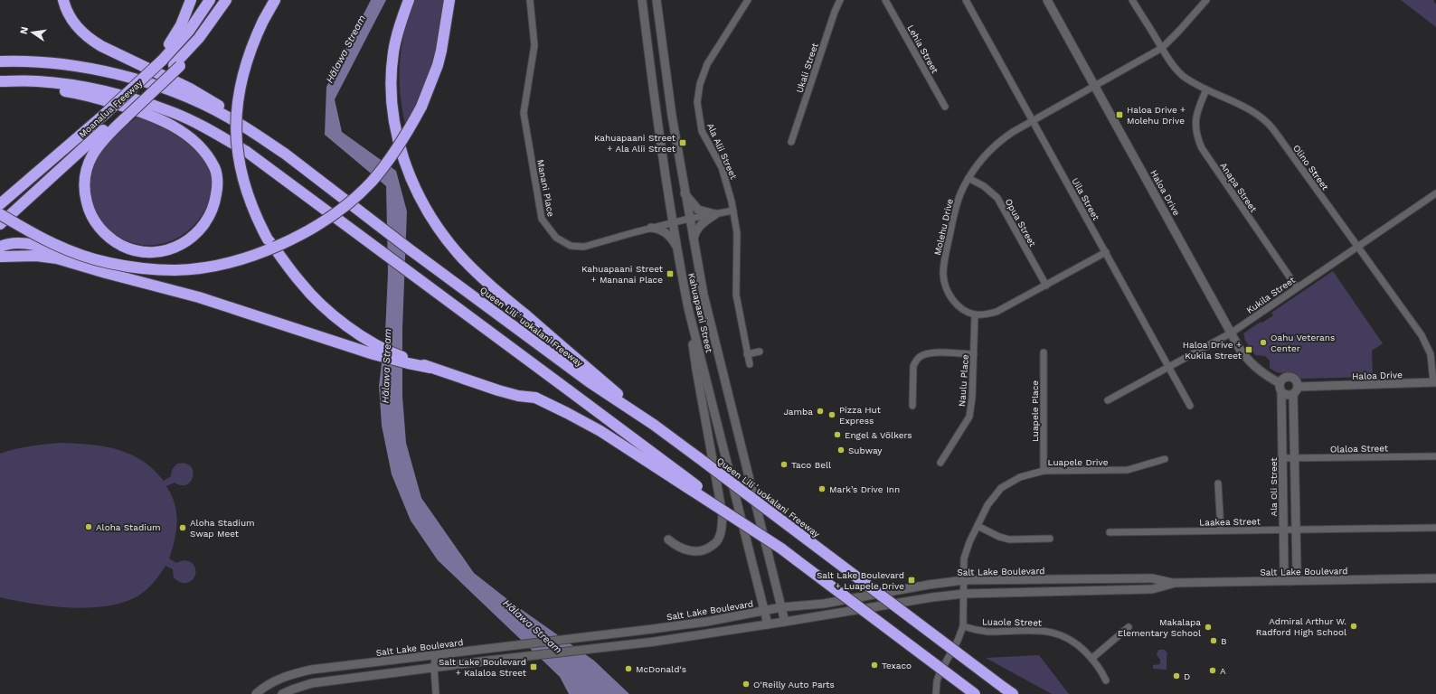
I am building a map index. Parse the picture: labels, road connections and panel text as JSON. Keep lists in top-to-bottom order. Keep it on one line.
{"streets":{"highway":["Moanalua Freeway","Queen Liliʻuokalani Freeway"],"main road":["Haloa Drive","Kahuapaani Street","Ala Oli Street","Salt Lake Boulevard"],"street":["Lehia Street","Ukali Street","Ala Alii Street","Olino Street","Anapa Street","Manani Place","Uila Street","Opua Street","Molehu Drive","Kukila Street","Naulu Place","Luapele Place","Olaloa Street","Luapele Drive","Laakea Street","Luaole Street"]},"crossings":[["Ala Alii Street","Manani Place"],["Olino Street","Anapa Street"],["Olino Street","Haloa Drive"],["Olino Street","Molehu Drive"],["Olino Street","Kukila Street"],["Anapa Street","Kukila Street"],["Manani Place","Kahuapaani Street"],["Haloa Drive","Molehu Drive"],["Haloa Drive","Kukila Street"],["Haloa Drive","Ala Oli Street"],["Uila Street","Molehu Drive"],["Uila Street","Kukila Street"],["Opua Street","Molehu Drive"],["Molehu Drive","Naulu Place"],["Kahuapaani Street","Salt Lake Boulevard"],["Luapele Place","Luapele Drive"],["Olaloa Street","Ala Oli Street"],["Luapele Drive","Salt Lake Boulevard"],["Luapele Drive","Luaole Street"],["Ala Oli Street","Laakea Street"],["Ala Oli Street","Salt Lake Boulevard"]],"water":["Hālawa Stream"],"places":{"transit":["Haloa Drive + Molehu Drive","Kahuapaani Street + Ala Alii Street","Kahuapaani Street + Mananai Place","Haloa Drive + Kukila Street","Salt Lake Boulevard + Luapele Drive","Salt Lake Boulevard + Kalaloa Street"],"other":["Oahu Veterans Center","Jamba","Pizza Hut Express","Engel & Völkers","Subway","Taco Bell","Mark’s Drive Inn","Aloha Stadium","Aloha Stadium Swap Meet","Admiral Arthur W. Radford High School","Makalapa Elementary School","B","Texaco","McDonald's","A","D","O'Reilly Auto Parts"]},"north":"left"}
